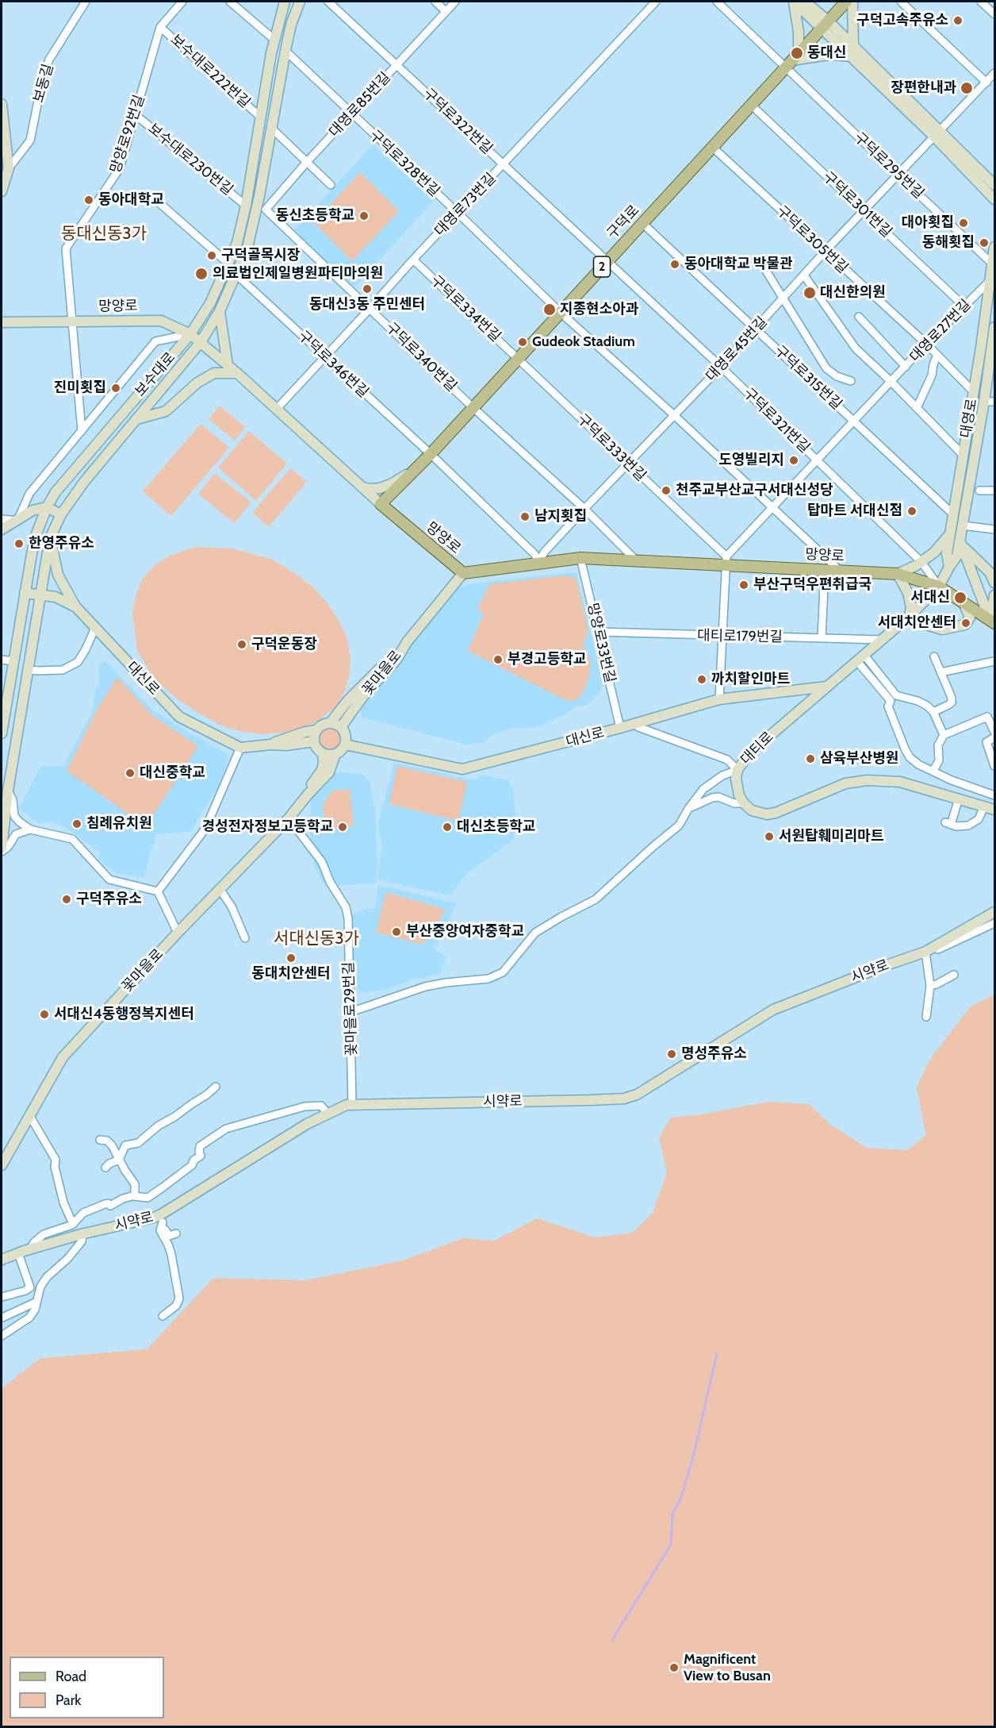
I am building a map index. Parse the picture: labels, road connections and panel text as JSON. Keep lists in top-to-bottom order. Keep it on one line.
{"streets":{"main road":["구덕로","2","망양로","보수대로","대영로","꽃마을로","대신로","대티로","시약로"],"street":["보수대로222번길","보동길","대영로85번길","구덕로322번길","망양로92번길","보수대로230번길","구덕로328번길","구덕로295번길","대영로73번길","구덕로301번길","구덕로305번길","구덕로334번길","대영로27번길","대영로45번길","구덕로340번길","구덕로346번길","구덕로315번길","구덕로321번길","구덕로333번길","대티로179번길","망양로33번길","꽃마을로29번길"]},"crossings":[["보수대로222번길","망양로92번길"],["보수대로222번길","보수대로"],["대영로85번길","구덕로322번길"],["대영로85번길","구덕로328번길"],["대영로85번길","구덕로340번길"],["대영로85번길","보수대로"],["구덕로322번길","대영로73번길"],["구덕로322번길","구덕로"],["구덕로322번길","구덕로321번길"],["망양로92번길","보수대로230번길"],["망양로92번길","망양로"],["보수대로230번길","보수대로"],["구덕로328번길","대영로73번길"],["구덕로328번길","구덕로"],["구덕로328번길","망양로"],["구덕로328번길","대영로27번길"],["구덕로328번길","대영로45번길"],["구덕로328번길","보수대로"],["구덕로295번길","구덕로"],["구덕로295번길","대영로45번길"],["구덕로295번길","대영로"],["대영로73번길","망양로"],["대영로73번길","구덕로334번길"],["대영로73번길","구덕로340번길"],["대영로73번길","구덕로346번길"],["구덕로301번길","구덕로"],["구덕로301번길","대영로27번길"],["구덕로301번길","대영로45번길"],["구덕로","구덕로305번길"],["구덕로","망양로"],["구덕로","구덕로334번길"],["구덕로","구덕로340번길"],["구덕로","구덕로346번길"],["구덕로","구덕로315번길"],["구덕로","구덕로321번길"],["구덕로","구덕로333번길"],["구덕로305번길","대영로27번길"],["구덕로305번길","대영로45번길"],["구덕로305번길","대영로"],["망양로","대영로27번길"],["망양로","대영로45번길"],["망양로","구덕로340번길"],["망양로","구덕로346번길"],["망양로","보수대로"],["망양로","대영로"],["망양로","구덕로321번길"],["망양로","구덕로333번길"],["망양로","망양로33번길"],["망양로","꽃마을로"],["망양로","대티로"],["구덕로334번길","구덕로333번길"],["대영로27번길","구덕로315번길"],["대영로27번길","대영로"],["대영로27번길","구덕로321번길"],["대영로27번길","구덕로333번길"],["대영로45번길","구덕로340번길"],["대영로45번길","구덕로346번길"],["대영로45번길","구덕로315번길"],["대영로45번길","구덕로321번길"],["대영로45번길","구덕로333번길"],["구덕로340번길","보수대로"],["구덕로346번길","보수대로"],["보수대로","대신로"],["구덕로315번길","대영로"],["대영로","구덕로321번길"],["대영로","대티로"],["구덕로321번길","대티로"],["대티로179번길","망양로33번길"],["대티로179번길","대티로"],["망양로33번길","대신로"],["꽃마을로","대신로"],["꽃마을로","꽃마을로29번길"],["대신로","대티로"],["시약로","꽃마을로29번길"]],"districts":["동대신동3가","서대신동3가"],"places":["구덕고속주유소","동대신","장편한내과","동아대학교","동신초등학교","대아횟집","동해횟집","구덕골목시장","동아대학교 박물관","의료법인제일병원파티마의원","동대신3동 주민센터","대신한의원","지종현소아과","Gudeok Stadium","진미횟집","도영빌리지","천주교부산교구서대신성당","탑마트 서대신점","남지횟집","한영주유소","부산구덕우편취급국","서대신","서대치안센터","구덕운동장","부경고등학교","까치할인마트","삼육부산병원","대신중학교","침례유치원","경성전자정보고등학교","대신초등학교","서원탑훼미리마트","구덕주유소","부산중앙여자중학교","동대치안센터","서대신4동행정복지센터","명성주유소","Magnificent View to Busan"],"legend":["Road","Park"]}
